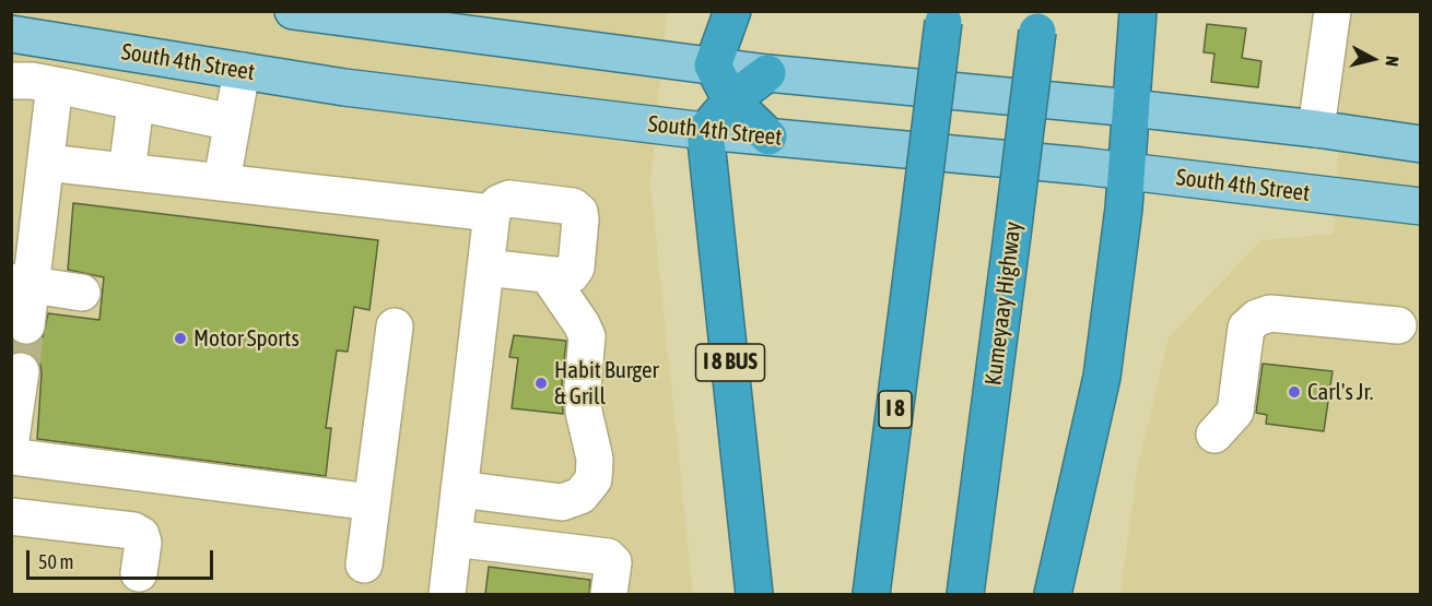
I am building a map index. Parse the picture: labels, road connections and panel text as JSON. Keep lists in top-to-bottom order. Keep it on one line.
{"streets":{"highway":["Kumeyaay Highway","I 8 BUS","I 8"],"main road":["South 4th Street"]},"crossings":[["South 4th Street","I 8 BUS"]],"places":["Motor Sports","Habit Burger & Grill","Carl's Jr."],"scale_bar":"50 m","north":"right"}
